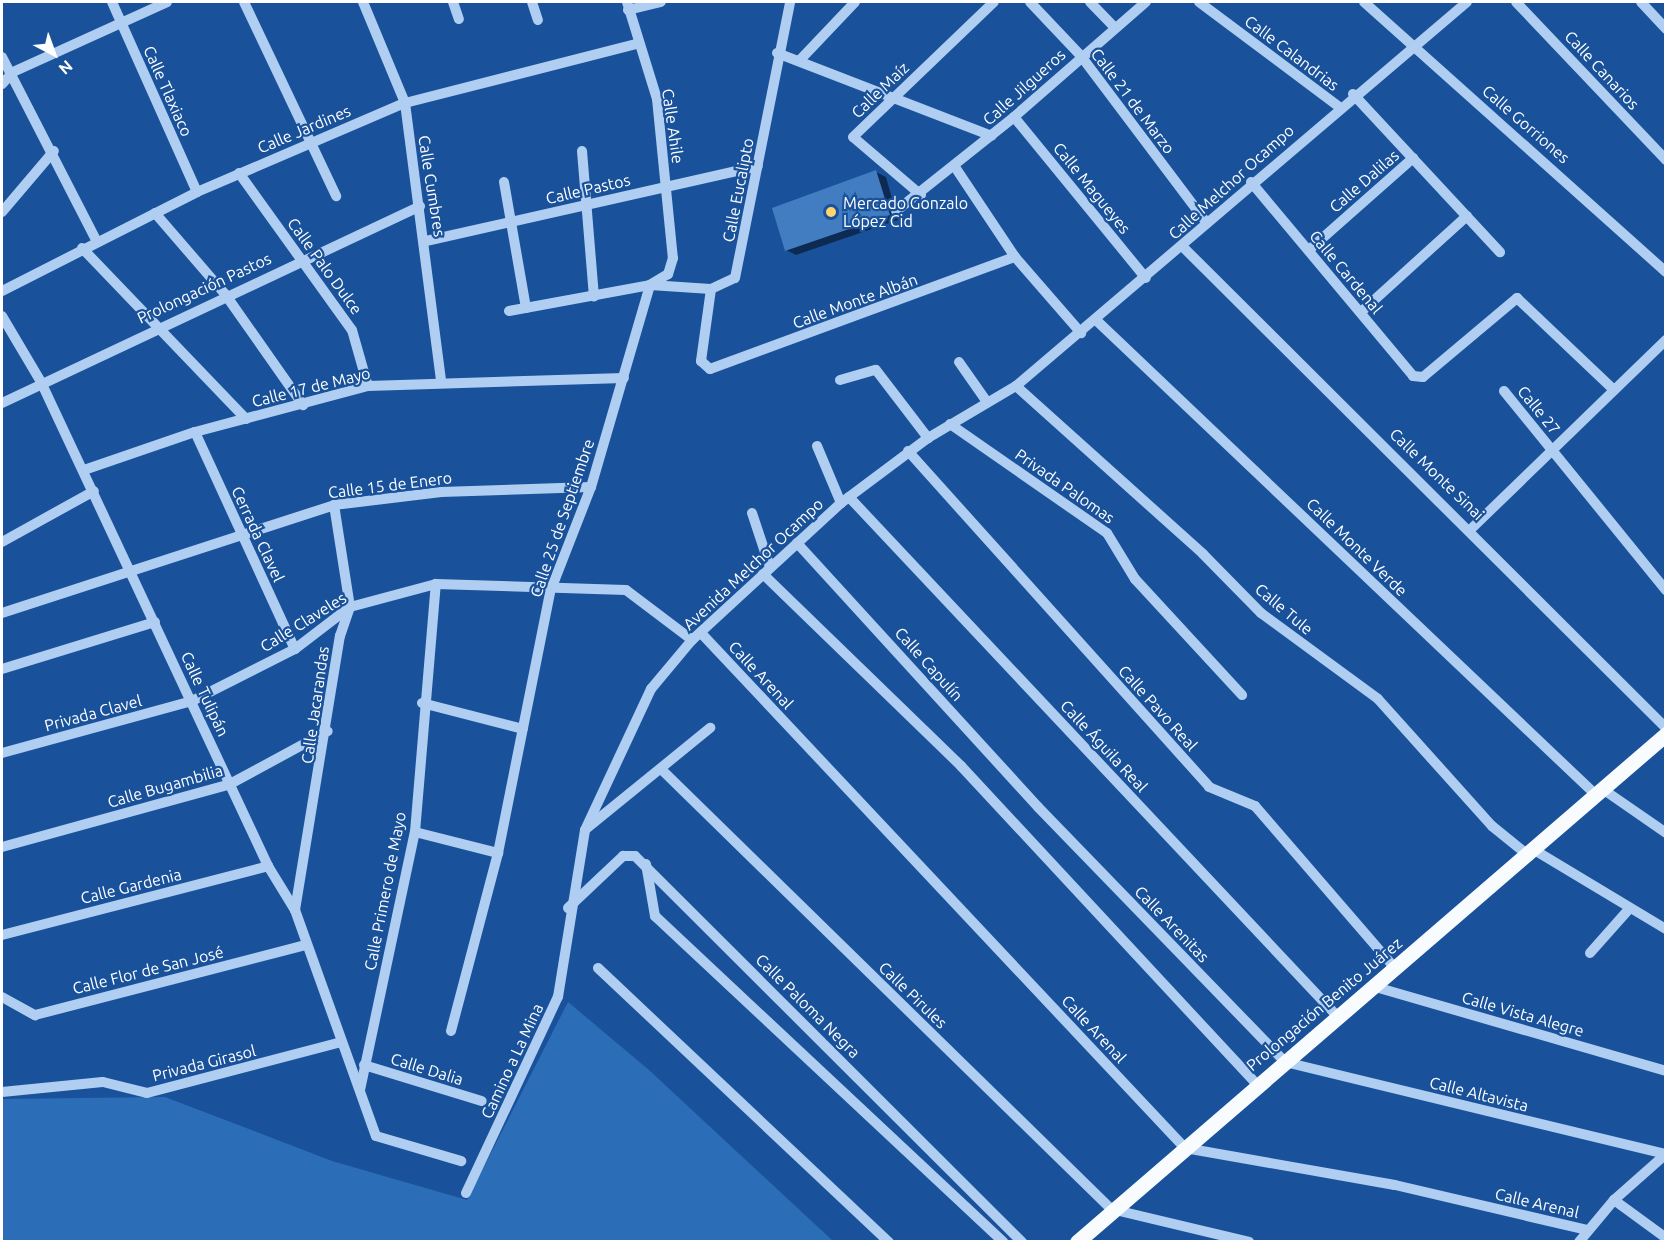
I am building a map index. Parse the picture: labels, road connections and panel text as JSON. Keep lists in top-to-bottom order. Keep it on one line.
{"streets":{"main road":["Prolongación Benito Juárez"],"street":["Calle Calandrias","Calle Canarios","Calle Jilgueros","Calle Maíz","Calle Tlaxiaco","Calle 21 de Marzo","Calle Gorriones","Calle Ahile","Calle Jardines","Calle Dalilas","Calle Melchor Ocampo","Calle Cumbres","Calle Magueyes","Calle Pastos","Calle Eucalipto","Calle Palo Dulce","Calle Cardenal","Prolongación Pastos","Calle Monte Albán","Calle 17 de Mayo","Calle 27","Calle Monte Sinai","Calle 15 de Enero","Privada Palomas","Calle 25 de Septiembre","Cerrada Clavel","Calle Monte Verde","Avenida Melchor Ocampo","Calle Tule","Calle Claveles","Calle Capulín","Calle Arenal","Calle Tulipán","Calle Jacarandas","Calle Pavo Real","Privada Clavel","Calle Águila Real","Calle Bugambilia","Calle Gardenia","Calle Primero de Mayo","Calle Arenitas","Calle Flor de San José","Calle Pirules","Calle Paloma Negra","Calle Vista Alegre","Camino a La Mina","Privada Girasol","Calle Dalia","Calle Altavista"]},"crossings":[["Calle Calandrias","Calle Dalilas"],["Calle Calandrias","Calle Melchor Ocampo"],["Calle Jilgueros","Calle Maíz"],["Calle Jilgueros","Calle 21 de Marzo"],["Calle Jilgueros","Calle Magueyes"],["Calle Tlaxiaco","Calle Jardines"],["Calle 21 de Marzo","Calle Melchor Ocampo"],["Calle Gorriones","Calle Melchor Ocampo"],["Calle Ahile","Calle Jardines"],["Calle Ahile","Calle Pastos"],["Calle Ahile","Calle 25 de Septiembre"],["Calle Jardines","Calle Cumbres"],["Calle Jardines","Calle Palo Dulce"],["Calle Dalilas","Calle Cardenal"],["Calle Melchor Ocampo","Calle Magueyes"],["Calle Melchor Ocampo","Calle Cardenal"],["Calle Melchor Ocampo","Calle Monte Sinai"],["Calle Melchor Ocampo","Calle Monte Verde"],["Calle Melchor Ocampo","Avenida Melchor Ocampo"],["Calle Melchor Ocampo","Calle Tule"],["Calle Cumbres","Calle Pastos"],["Calle Cumbres","Prolongación Pastos"],["Calle Cumbres","Calle 17 de Mayo"],["Calle Pastos","Calle Eucalipto"],["Calle Eucalipto","Calle Monte Albán"],["Calle Palo Dulce","Prolongación Pastos"],["Calle Palo Dulce","Calle 17 de Mayo"],["Prolongación Pastos","Calle Tulipán"],["Calle 17 de Mayo","Calle 25 de Septiembre"],["Calle 17 de Mayo","Cerrada Clavel"],["Calle 17 de Mayo","Calle Tulipán"],["Calle 15 de Enero","Calle 25 de Septiembre"],["Calle 15 de Enero","Cerrada Clavel"],["Calle 15 de Enero","Calle Tulipán"],["Calle 15 de Enero","Calle Jacarandas"],["Privada Palomas","Avenida Melchor Ocampo"],["Calle 25 de Septiembre","Calle Claveles"],["Calle 25 de Septiembre","Calle Arenal"],["Cerrada Clavel","Calle Claveles"],["Calle Monte Verde","Prolongación Benito Juárez"],["Avenida Melchor Ocampo","Calle Tule"],["Avenida Melchor Ocampo","Calle Capulín"],["Avenida Melchor Ocampo","Calle Arenal"],["Avenida Melchor Ocampo","Calle Pavo Real"],["Avenida Melchor Ocampo","Calle Águila Real"],["Avenida Melchor Ocampo","Camino a La Mina"],["Calle Tule","Prolongación Benito Juárez"],["Calle Claveles","Calle Arenal"],["Calle Claveles","Calle Tulipán"],["Calle Claveles","Calle Jacarandas"],["Calle Claveles","Privada Clavel"],["Calle Claveles","Calle Primero de Mayo"],["Calle Capulín","Calle Arenitas"],["Calle Arenal","Prolongación Benito Juárez"],["Calle Tulipán","Calle Jacarandas"],["Calle Tulipán","Privada Clavel"],["Calle Tulipán","Calle Bugambilia"],["Calle Tulipán","Calle Gardenia"],["Calle Tulipán","Calle Primero de Mayo"],["Calle Tulipán","Calle Flor de San José"],["Calle Tulipán","Privada Girasol"],["Calle Jacarandas","Calle Bugambilia"],["Calle Pavo Real","Prolongación Benito Juárez"],["Calle Águila Real","Prolongación Benito Juárez"],["Calle Primero de Mayo","Calle Dalia"],["Calle Arenitas","Prolongación Benito Juárez"],["Calle Arenitas","Calle Altavista"],["Calle Pirules","Prolongación Benito Juárez"],["Prolongación Benito Juárez","Calle Vista Alegre"],["Prolongación Benito Juárez","Calle Altavista"]],"places":["Mercado Gonzalo López Cid"],"north":"bottom right"}
